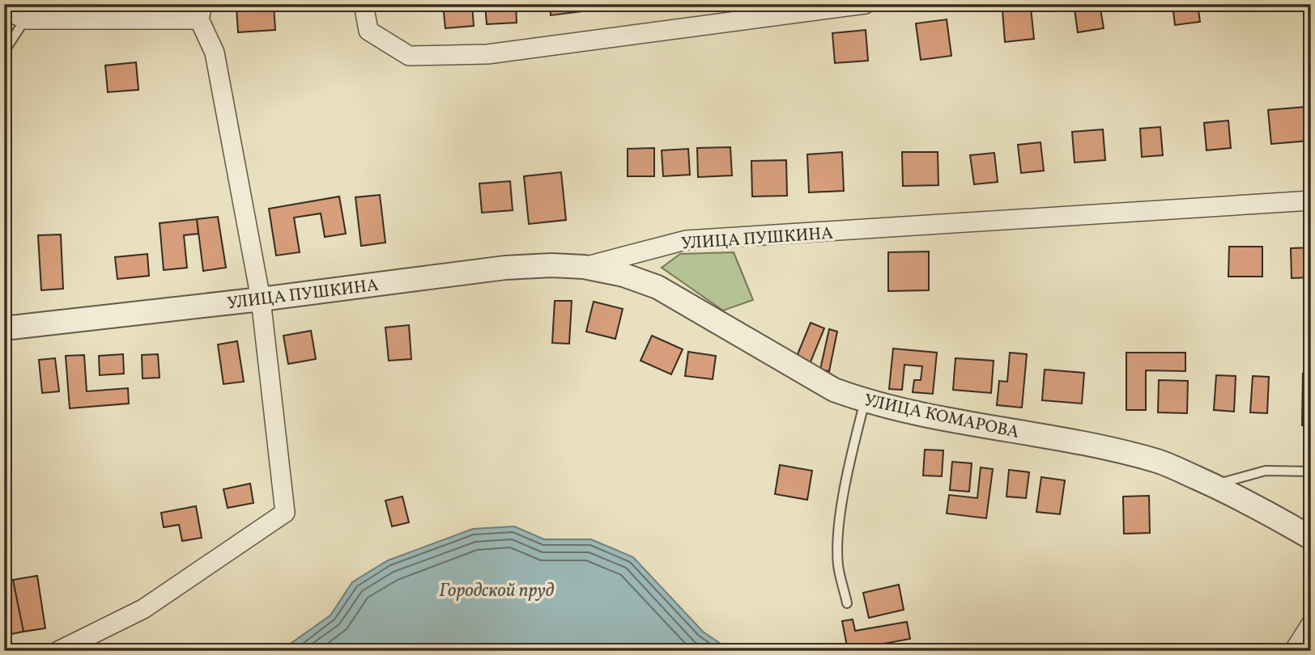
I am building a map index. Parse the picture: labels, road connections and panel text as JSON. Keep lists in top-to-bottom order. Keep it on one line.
{"streets":{"street":["УЛИЦА ПУШКИНА","УЛИЦА КОМАРОВА"]},"crossings":[["УЛИЦА ПУШКИНА","УЛИЦА КОМАРОВА"]],"water":["Городской пруд"]}
